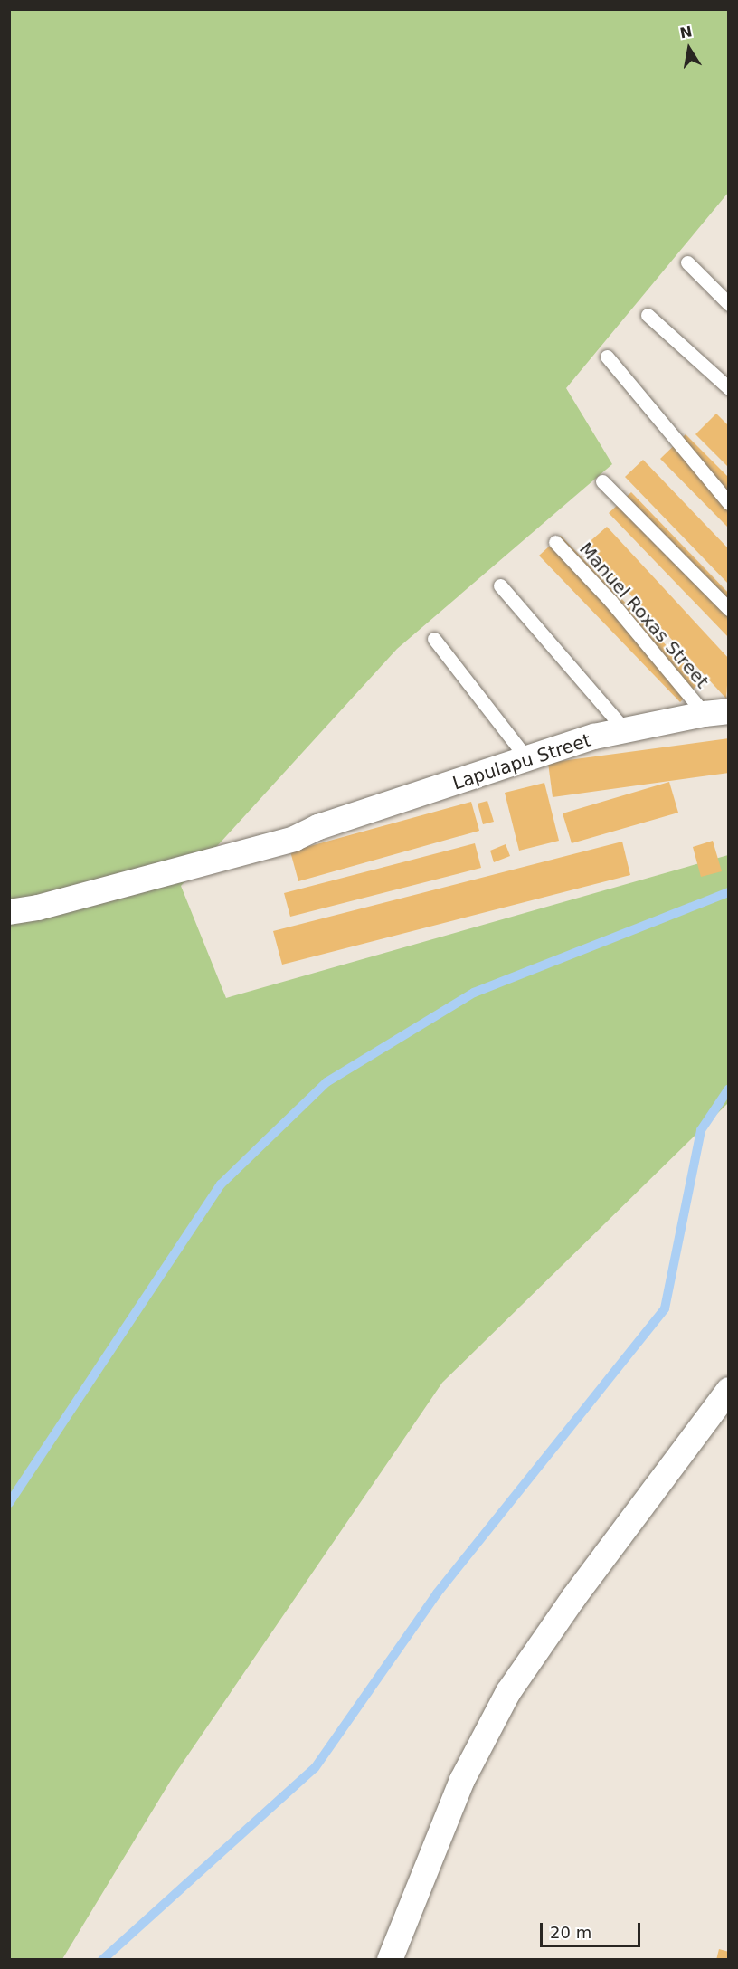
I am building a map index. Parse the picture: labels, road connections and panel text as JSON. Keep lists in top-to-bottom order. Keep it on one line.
{"streets":{"street":["Lapulapu Street"],"lane":["Manuel Roxas Street"]},"crossings":[["Manuel Roxas Street","Lapulapu Street"]],"scale_bar":"20 m","north":"top"}
